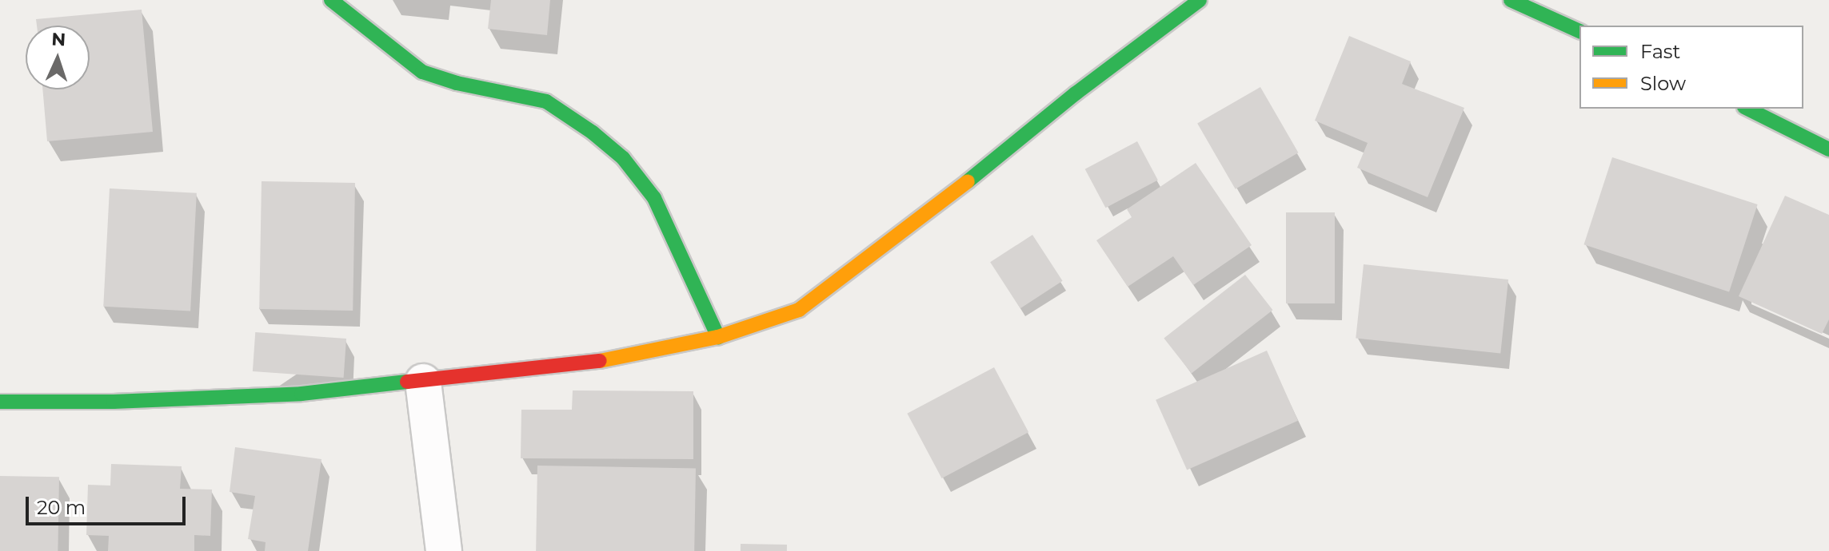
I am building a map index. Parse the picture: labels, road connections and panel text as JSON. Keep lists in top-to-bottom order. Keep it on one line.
{"legend":["Fast","Slow"],"scale_bar":"20 m","north":"top"}
